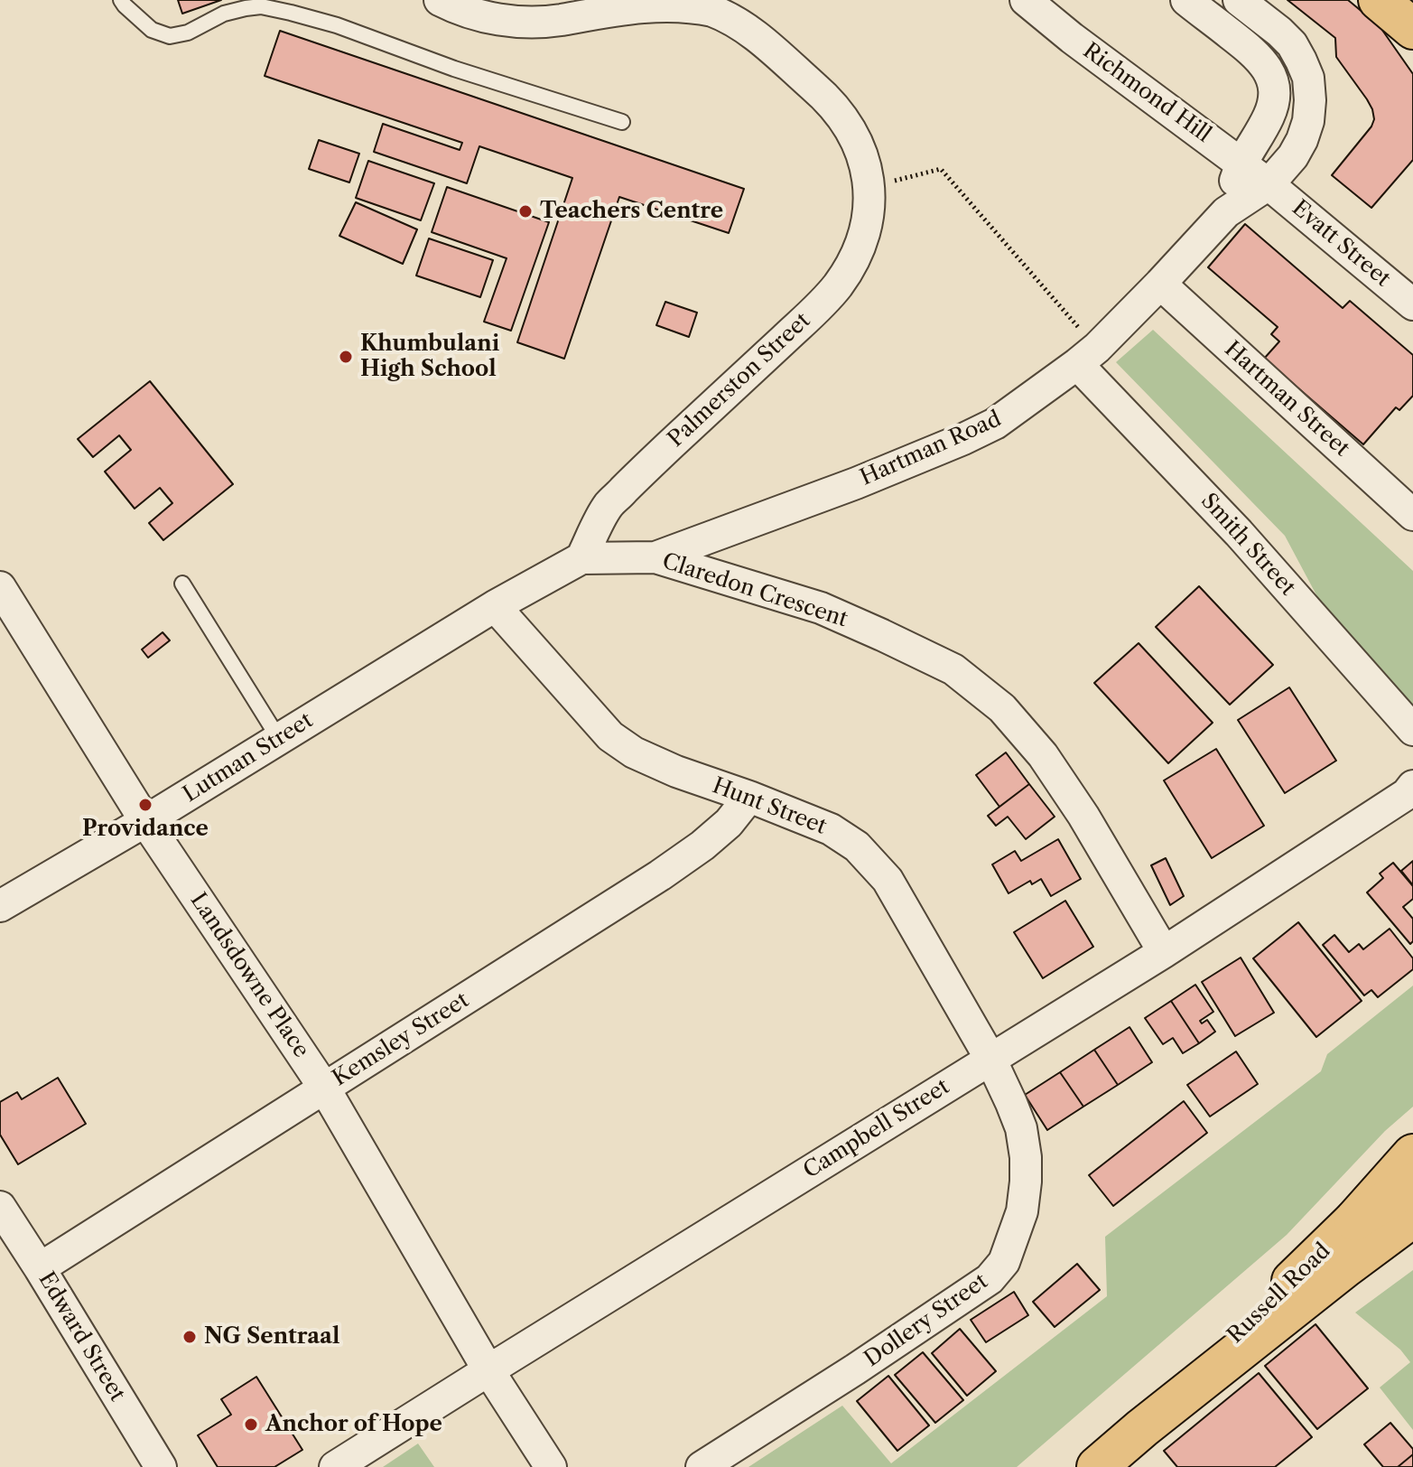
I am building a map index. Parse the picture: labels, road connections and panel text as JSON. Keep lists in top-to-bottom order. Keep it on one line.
{"streets":{"main road":["Russell Road"],"street":["Richmond Hill","Evatt Street","Palmerston Street","Hartman Street","Hartman Road","Smith Street","Claredon Crescent","Lutman Street","Hunt Street","Landsdowne Place","Kemsley Street","Campbell Street","Dollery Street","Edward Street"]},"crossings":[["Richmond Hill","Evatt Street"],["Richmond Hill","Hartman Road"],["Evatt Street","Hartman Road"],["Palmerston Street","Claredon Crescent"],["Palmerston Street","Lutman Street"],["Hartman Street","Hartman Road"],["Hartman Road","Smith Street"],["Hartman Road","Claredon Crescent"],["Claredon Crescent","Lutman Street"],["Claredon Crescent","Campbell Street"],["Lutman Street","Hunt Street"],["Lutman Street","Landsdowne Place"],["Hunt Street","Kemsley Street"],["Hunt Street","Campbell Street"],["Hunt Street","Dollery Street"],["Landsdowne Place","Kemsley Street"],["Landsdowne Place","Campbell Street"],["Kemsley Street","Edward Street"],["Campbell Street","Dollery Street"]],"places":["Teachers Centre","Khumbulani High School","Providance","NG Sentraal","Anchor of Hope"]}
